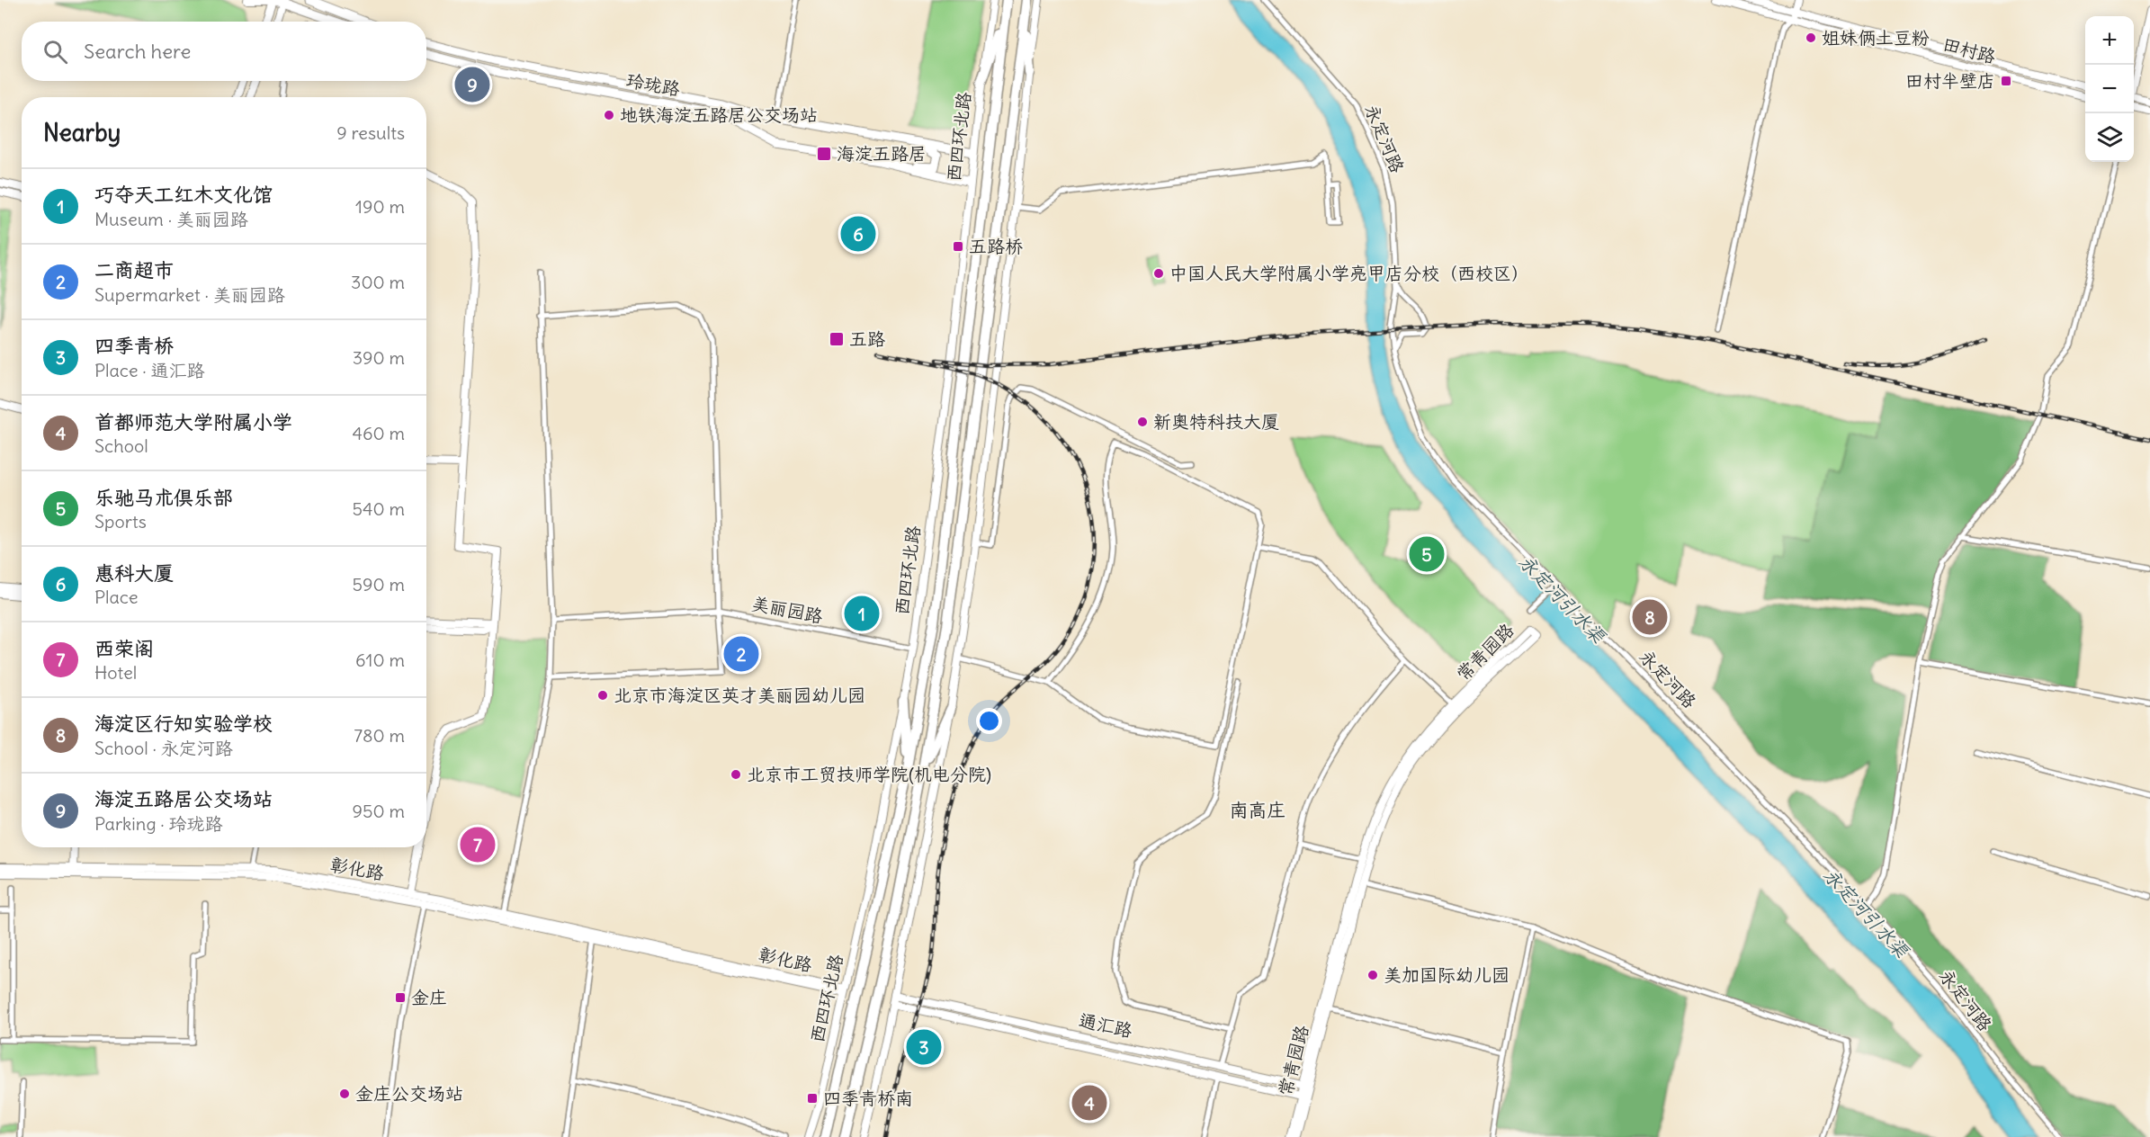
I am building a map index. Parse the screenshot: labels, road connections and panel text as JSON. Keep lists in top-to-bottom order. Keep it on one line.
{"streets":{"highway":["西四环北路"],"main road":["玲珑路"],"street":["田村路","永定河路","美丽园路","常青园路","彰化路","通汇路"]},"crossings":[["玲珑路","西四环北路"],["西四环北路","美丽园路"],["西四环北路","彰化路"],["常青园路","通汇路"]],"districts":["南高庄"],"water":["永定河引水渠"],"places":{"other":["姐妹俩土豆粉","地铁海淀五路居公交场站","中国人民大学附属小学亮甲店分校（西校区）","新奥特科技大厦","北京市海淀区英才美丽园幼儿园","北京市工贸技师学院(机电分院)","美加国际幼儿园","金庄公交场站"],"transit":["田村半壁店","海淀五路居","五路桥","五路","金庄","四季青桥南"]},"page":{"map_buttons":["+","−"],"search":"Search here","pins":["9","6","5","1","8","2","7","3","4"],"heading":["Nearby","9 results"],"list":[{"mark":"1","name":"巧夺天工红木文化馆","note":"Museum · 美丽园路","value":"190 m"},{"mark":"2","name":"二商超市","note":"Supermarket · 美丽园路","value":"300 m"},{"mark":"3","name":"四季青桥","note":"Place · 通汇路","value":"390 m"},{"mark":"4","name":"首都师范大学附属小学","note":"School","value":"460 m"},{"mark":"5","name":"乐驰马术俱乐部","note":"Sports","value":"540 m"},{"mark":"6","name":"惠科大厦","note":"Place","value":"590 m"},{"mark":"7","name":"西荣阁","note":"Hotel","value":"610 m"},{"mark":"8","name":"海淀区行知实验学校","note":"School · 永定河路","value":"780 m"},{"mark":"9","name":"海淀五路居公交场站","note":"Parking · 玲珑路","value":"950 m"}]}}
